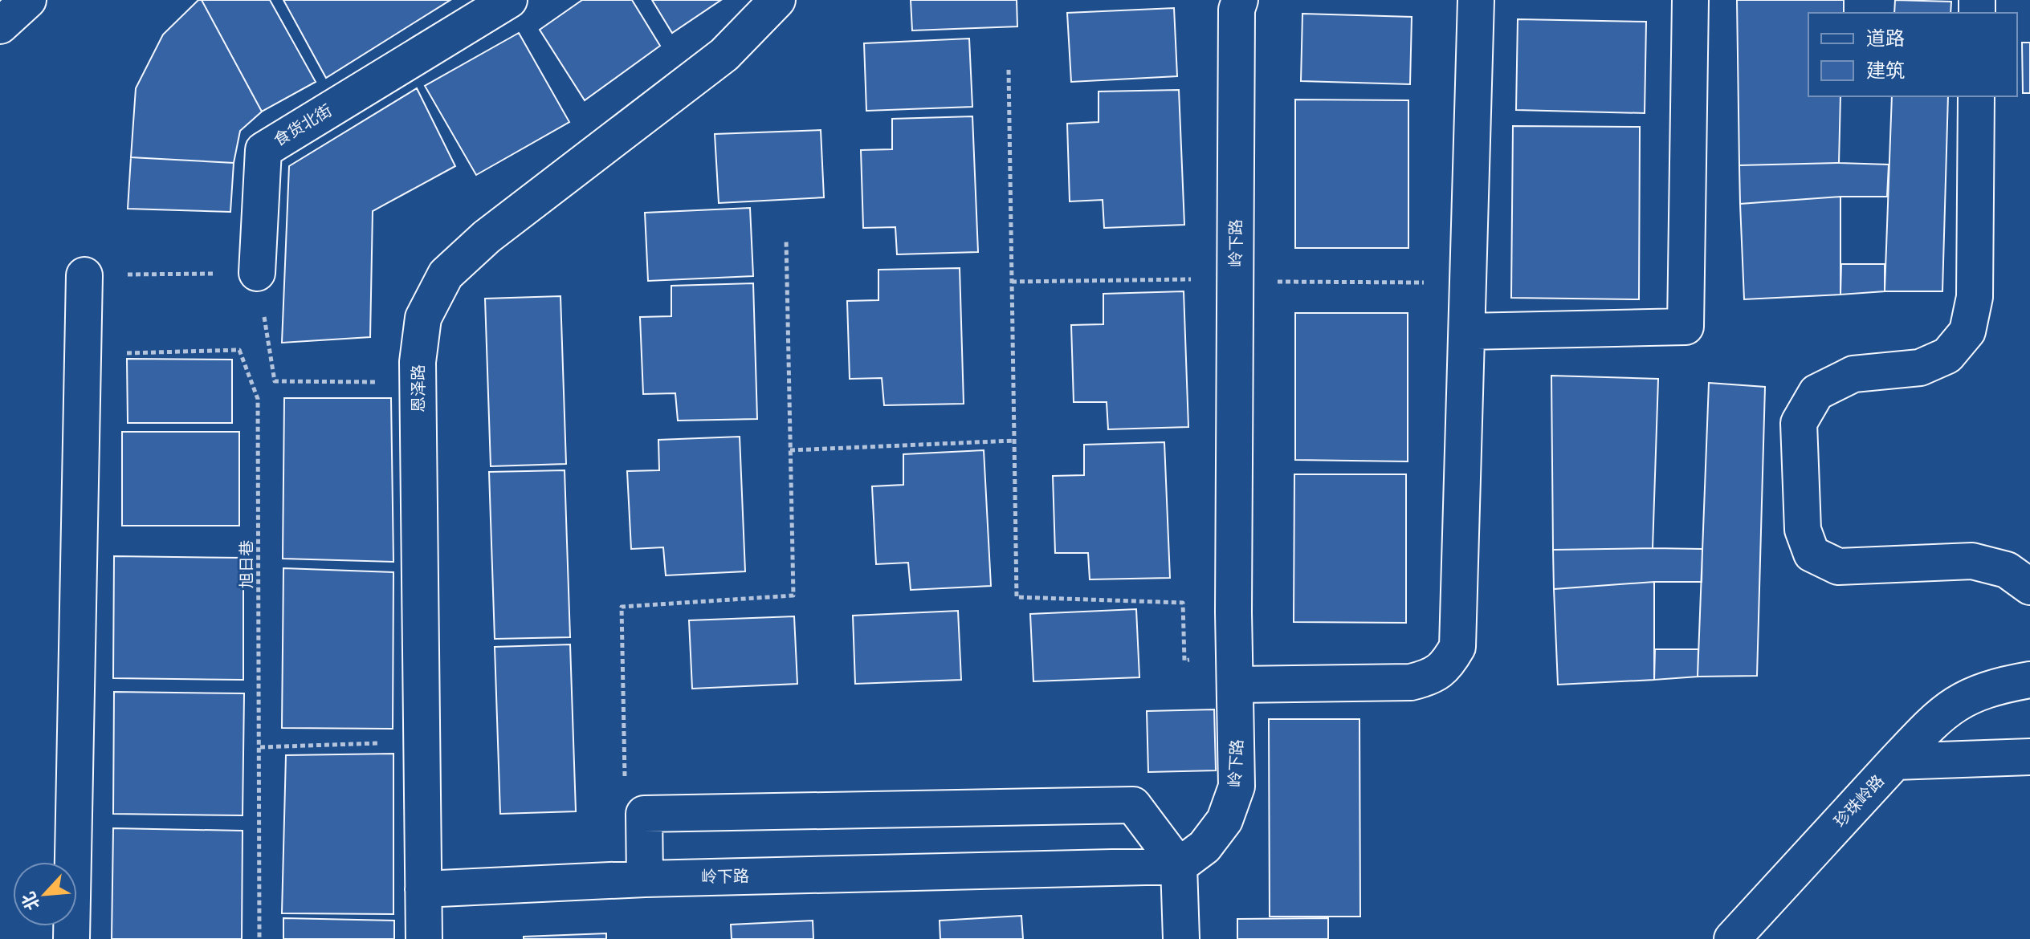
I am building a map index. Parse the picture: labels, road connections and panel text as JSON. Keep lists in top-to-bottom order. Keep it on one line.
{"streets":{"street":["食货北街","岭下路","恩泽路","珍珠岭路"],"path":["旭日巷"]},"crossings":[["岭下路","恩泽路"]],"legend":["道路","建筑"],"north":"bottom left"}
